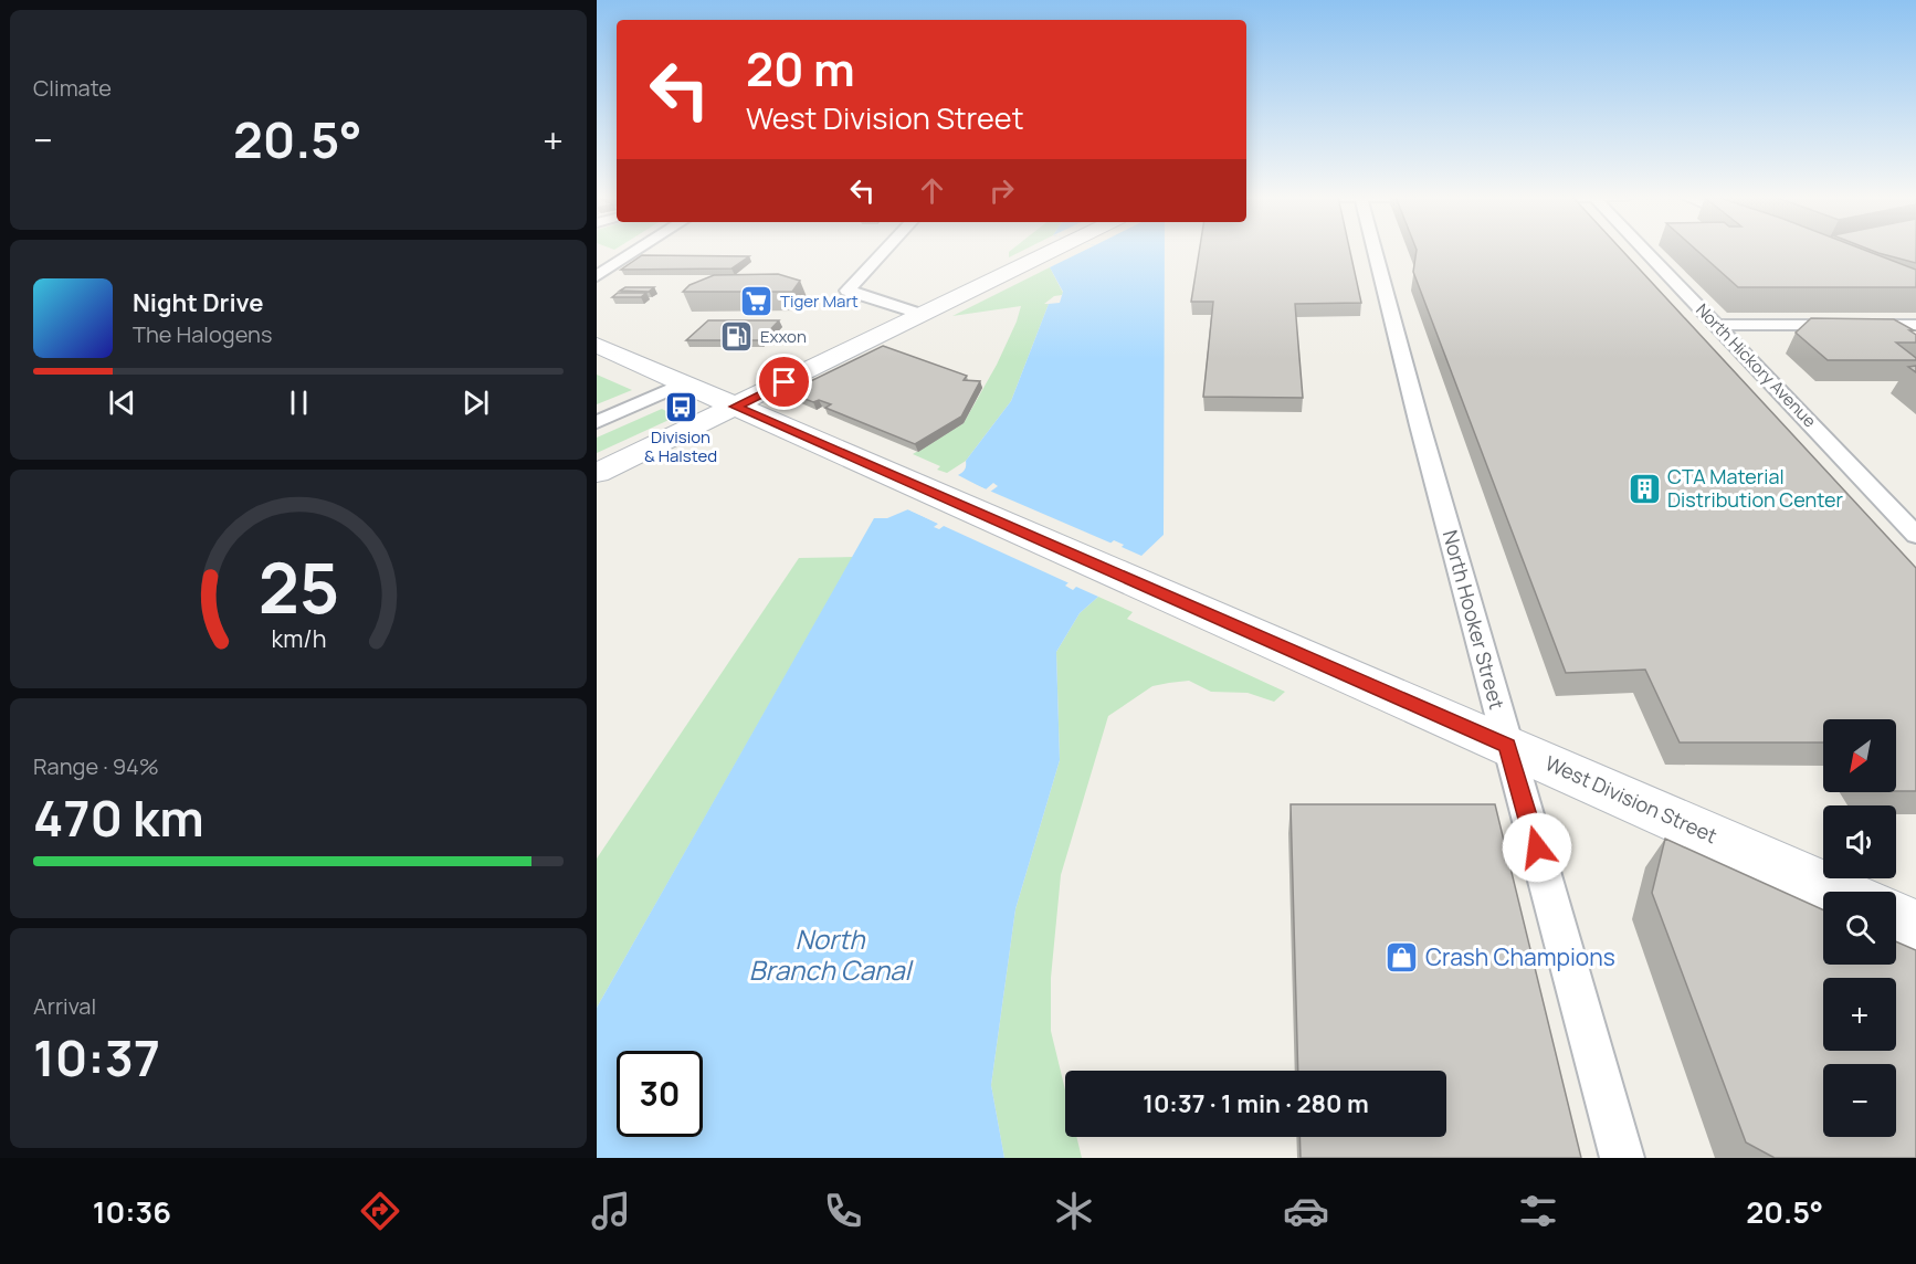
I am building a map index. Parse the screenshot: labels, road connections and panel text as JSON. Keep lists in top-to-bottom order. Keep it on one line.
{"streets":{"main road":["West Division Street"],"street":["North Hickory Avenue","North Hooker Street"]},"crossings":[["North Hooker Street","West Division Street"]],"water":["North Branch Canal"],"places":{"supermarket":["Tiger Mart"],"fuel station":["Exxon"],"bus stop":["Division & Halsted"],"building":["CTA Material Distribution Center"],"shop":["Crash Champions"]},"north":"bottom left","page":{"tile":["Climate",["Range · 94%","470 km"],["Arrival","10:37"]],"turn":["20 m","West Division Street"],"heat":["−","20.5°","+"],"song":["Night Drive","The Halogens"],"map_buttons":["+","−"],"limit":"30","trip":"10:37 · 1 min · 280 m","tabs":["10:36","20.5°"],"gauge":["25","km/h"]}}
